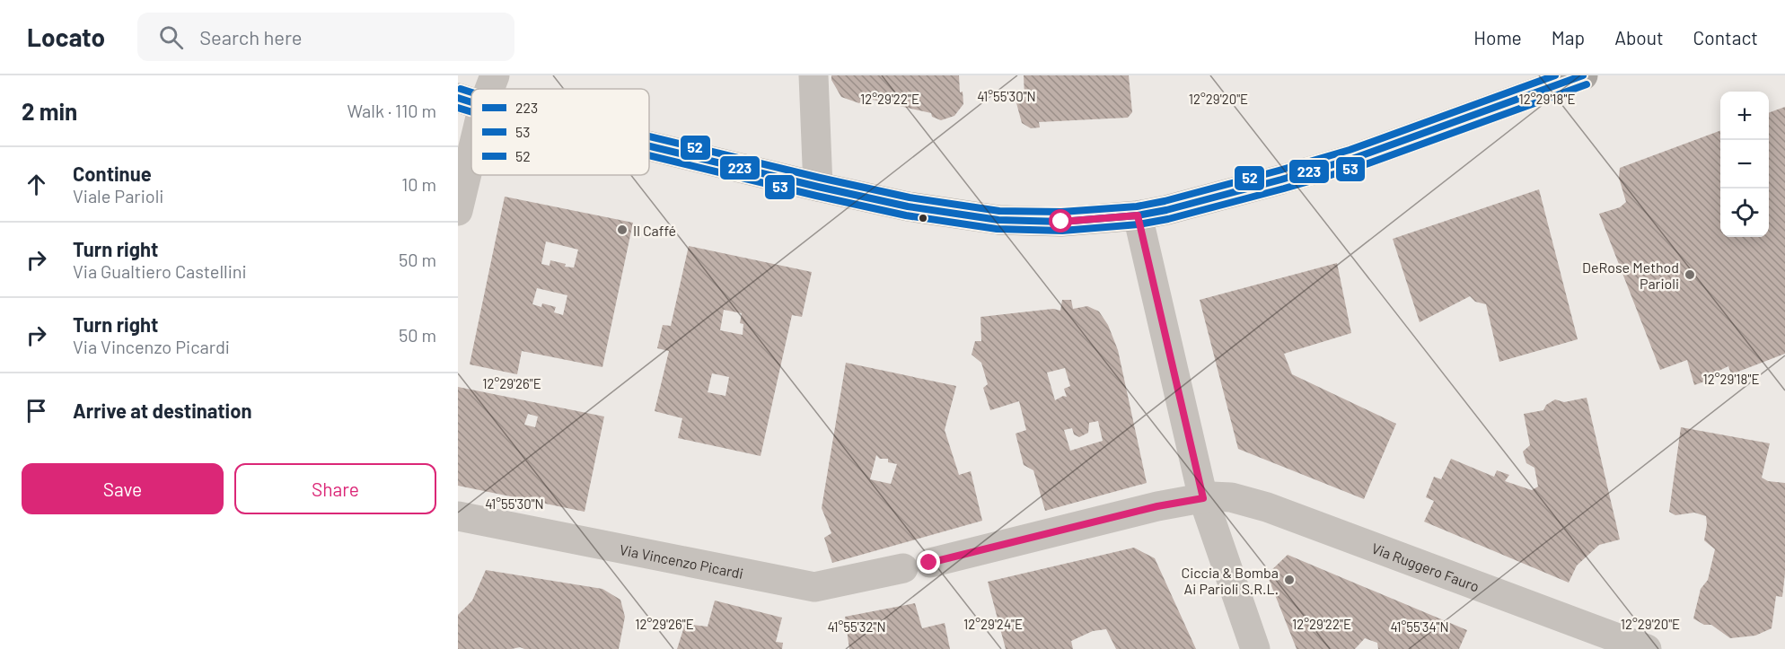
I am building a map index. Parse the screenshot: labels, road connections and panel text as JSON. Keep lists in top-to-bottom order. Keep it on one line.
{"streets":{"street":["Via Vincenzo Picardi","Via Ruggero Fauro"]},"crossings":[["Via Vincenzo Picardi","Via Ruggero Fauro"]],"places":["Il Caffé","DeRose Method Parioli","Ciccia & Bomba Ai Parioli S.R.L."],"lines":["transit line 223","transit line 52","transit line 53"],"legend":["223","53","52"],"page":{"header":"Locato","search":"Search here","nav":["Home","Map","About","Contact"],"heading":["2 min","Walk · 110 m"],"map_buttons":["+","−"],"list":[["Continue","Viale Parioli","10 m"],["Turn right","Via Gualtiero Castellini","50 m"],["Turn right","Via Vincenzo Picardi","50 m"],"Arrive at destination"],"buttons":["Save","Share"]},"coordinates":["41°55'30\"N","12°29'22\"E","12°29'20\"E","12°29'18\"E","12°29'26\"E","12°29'24\"E","41°55'32\"N","41°55'34\"N"]}
